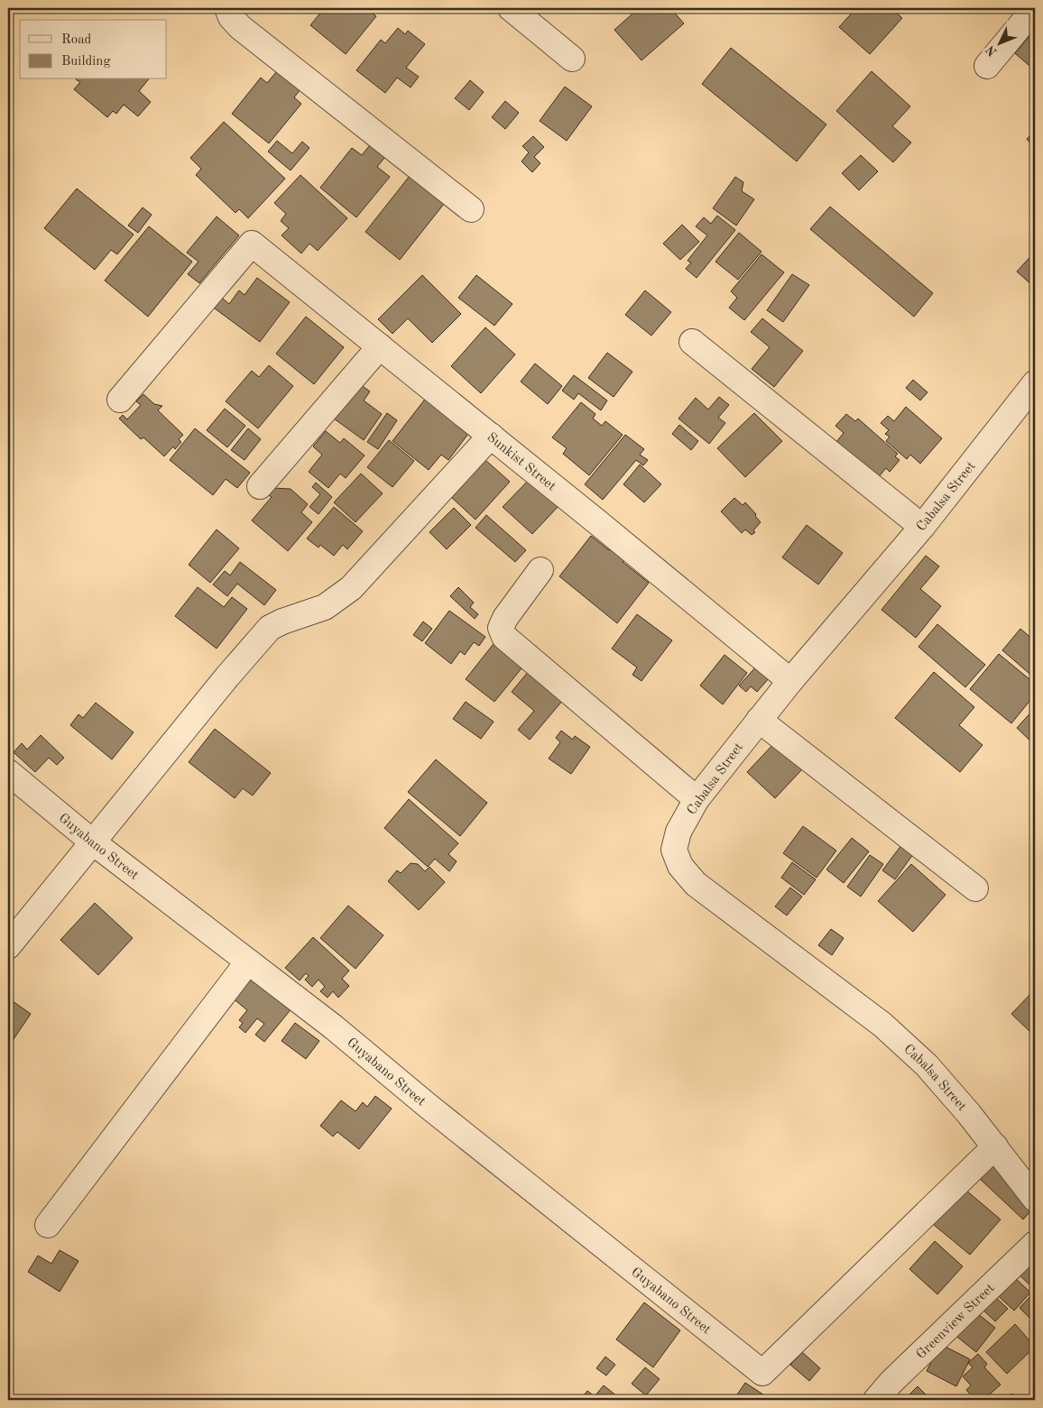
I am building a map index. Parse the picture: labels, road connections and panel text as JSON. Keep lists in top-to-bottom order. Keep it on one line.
{"streets":{"street":["Sunkist Street","Cabalsa Street","Guyabano Street","Greenview Street"]},"crossings":[["Sunkist Street","Cabalsa Street"],["Cabalsa Street","Guyabano Street"]],"legend":["Road","Building"],"north":"bottom left"}
